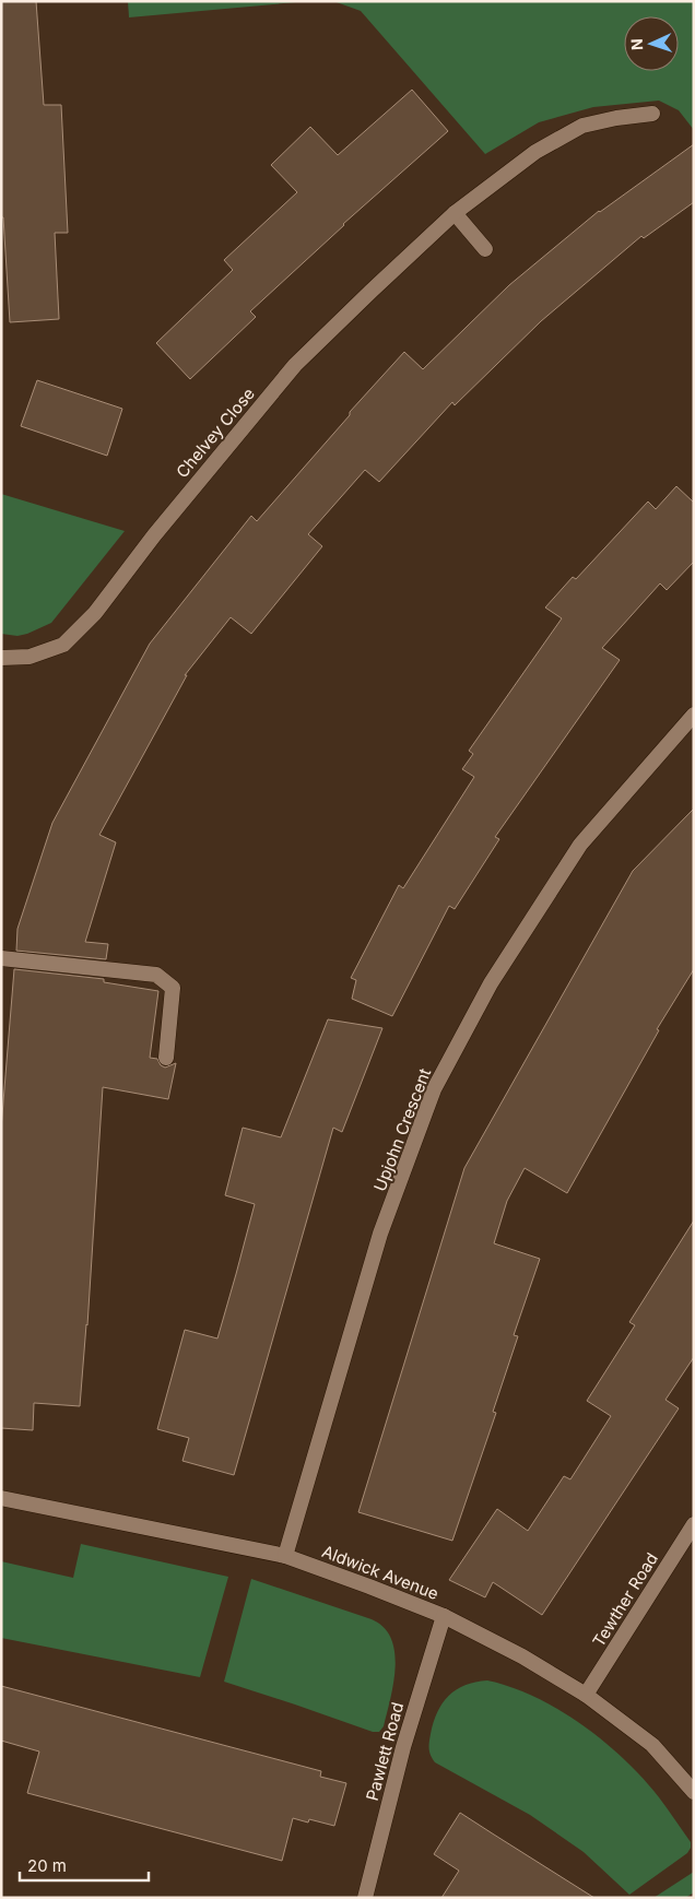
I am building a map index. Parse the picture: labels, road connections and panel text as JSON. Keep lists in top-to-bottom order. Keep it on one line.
{"streets":{"street":["Chelvey Close","Upjohn Crescent","Aldwick Avenue","Tewther Road","Pawlett Road"]},"crossings":[["Upjohn Crescent","Aldwick Avenue"],["Aldwick Avenue","Tewther Road"],["Aldwick Avenue","Pawlett Road"]],"scale_bar":"20 m","north":"left"}
